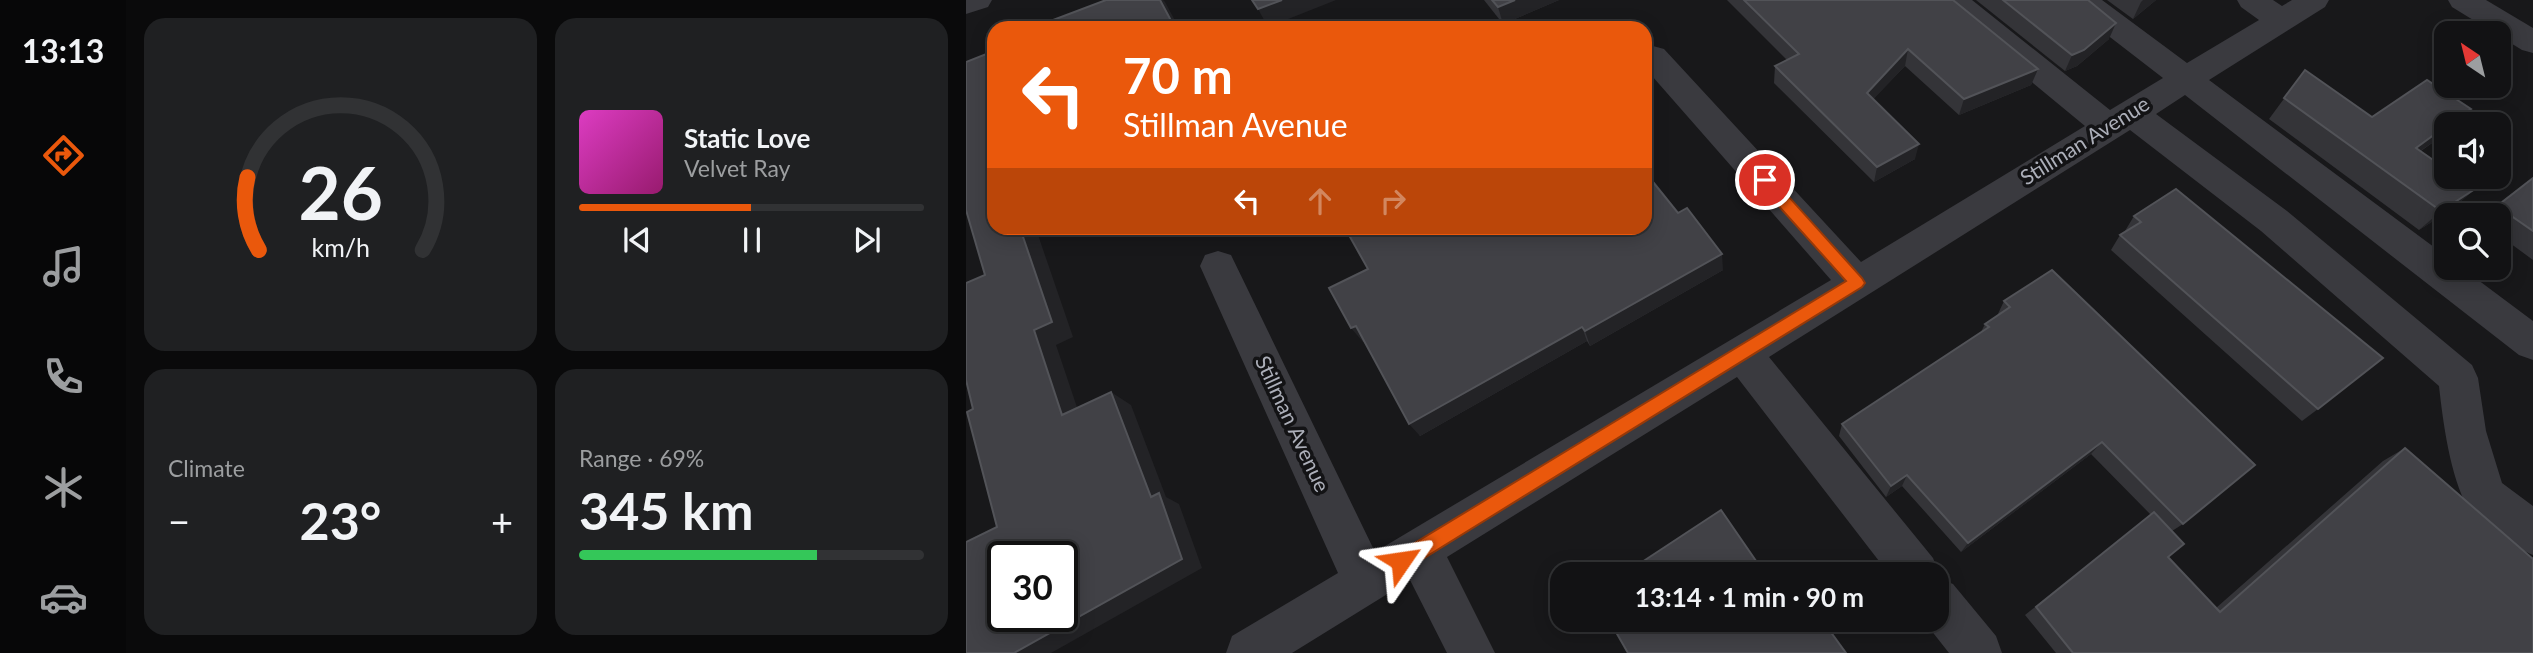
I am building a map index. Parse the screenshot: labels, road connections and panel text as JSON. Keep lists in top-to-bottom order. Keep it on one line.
{"streets":{"street":["Stillman Avenue"]},"north":"top left","page":{"tabs":"13:13","turn":["70 m","Stillman Avenue"],"song":["Static Love","Velvet Ray"],"tile":["Climate",["Range · 69%","345 km"]],"heat":["−","23°","+"],"limit":"30","trip":"13:14 · 1 min · 90 m","gauge":["26","km/h"]}}
